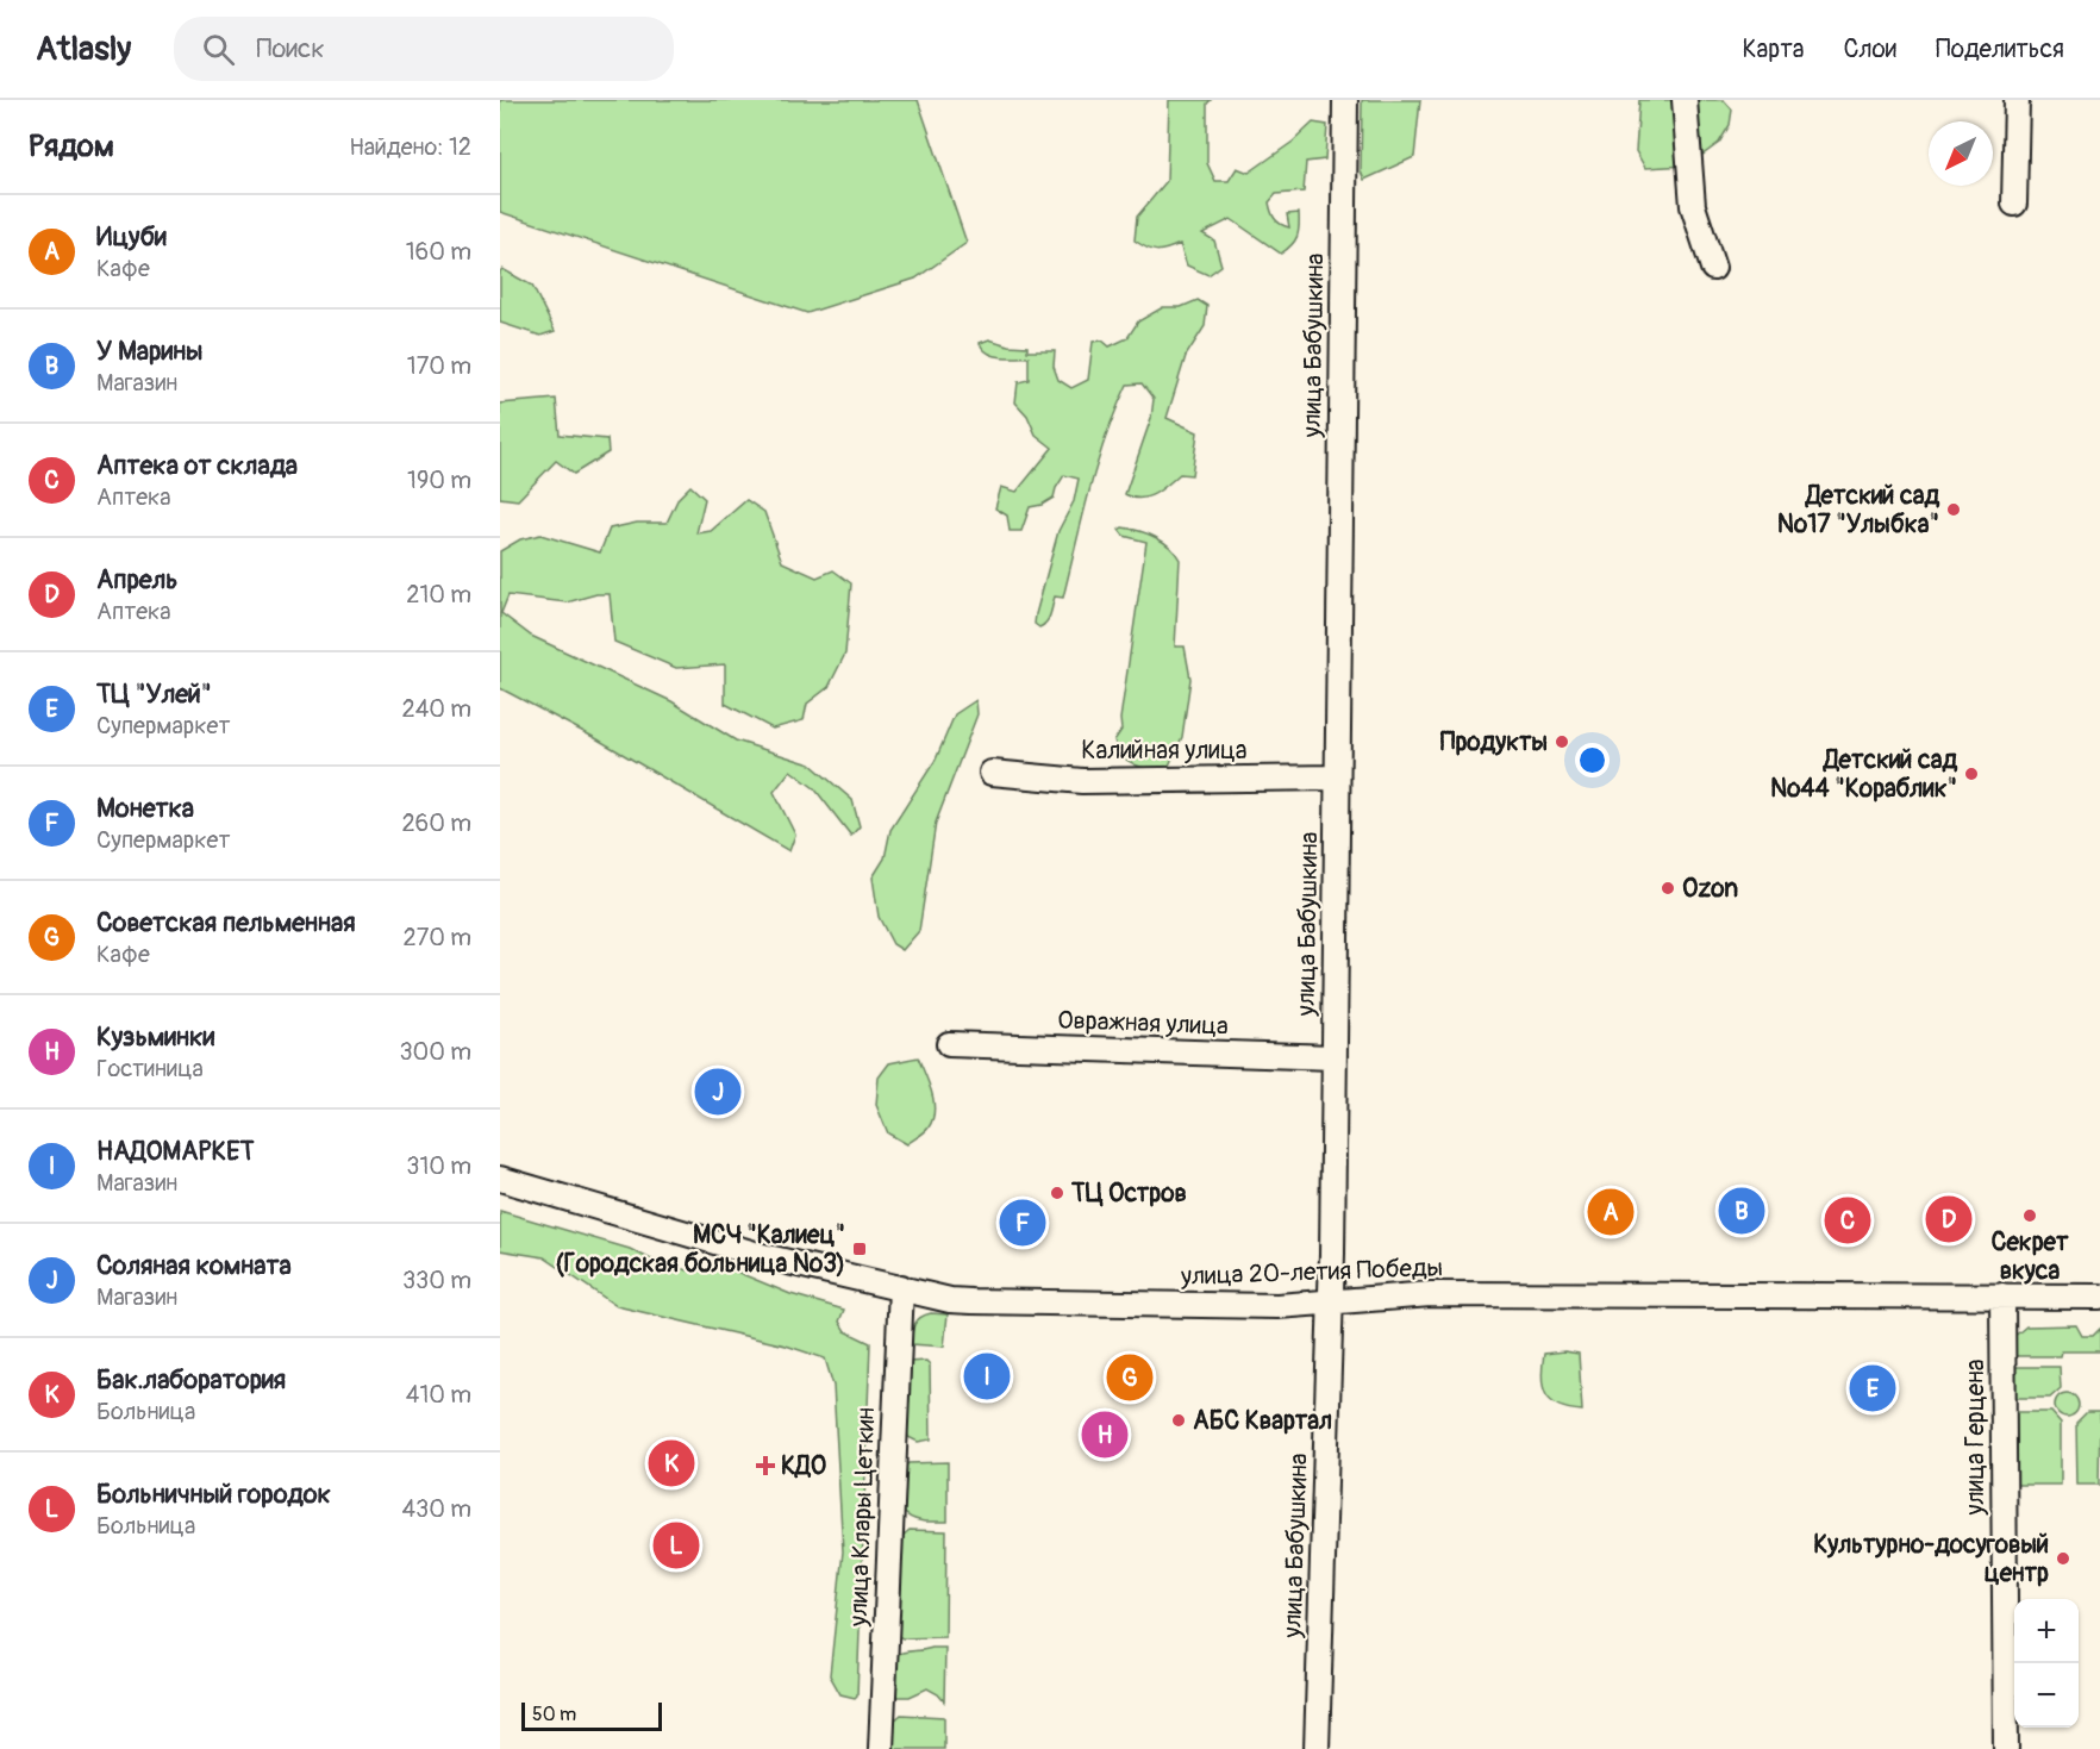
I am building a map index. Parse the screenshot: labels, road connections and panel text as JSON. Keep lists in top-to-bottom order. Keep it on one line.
{"streets":{"street":["улица Бабушкина","Калийная улица","Овражная улица","улица 20-летия Победы","улица Герцена","улица Клары Цеткин"]},"crossings":[["улица Бабушкина","Калийная улица"],["улица Бабушкина","Овражная улица"],["улица Бабушкина","улица 20-летия Победы"],["улица 20-летия Победы","улица Герцена"],["улица 20-летия Победы","улица Клары Цеткин"]],"places":{"other":["Детский сад №17 \"Улыбка\"","Продукты","Детский сад №44 \"Кораблик\"","Ozon","ТЦ Остров","Секрет вкуса","АБС Квартал","Культурно-досуговый центр"],"transit":["МСЧ \"Калиец\" (Городская больница №3)"],"health":["КДО"]},"scale_bar":"50 m","north":"bottom left","page":{"header":"Atlasly","search":"Поиск","nav":["Карта","Слои","Поделиться"],"heading":["Рядом","Найдено: 12"],"list":[{"mark":"A","name":"Ицуби","note":"Кафе","value":"160 m"},{"mark":"B","name":"У Марины","note":"Магазин","value":"170 m"},{"mark":"C","name":"Аптека от склада","note":"Аптека","value":"190 m"},{"mark":"D","name":"Апрель","note":"Аптека","value":"210 m"},{"mark":"E","name":"ТЦ \"Улей\"","note":"Супермаркет","value":"240 m"},{"mark":"F","name":"Монетка","note":"Супермаркет","value":"260 m"},{"mark":"G","name":"Советская пельменная","note":"Кафе","value":"270 m"},{"mark":"H","name":"Кузьминки","note":"Гостиница","value":"300 m"},{"mark":"I","name":"НАДОМАРКЕТ","note":"Магазин","value":"310 m"},{"mark":"J","name":"Соляная комната","note":"Магазин","value":"330 m"},{"mark":"K","name":"Бак.лаборатория","note":"Больница","value":"410 m"},{"mark":"L","name":"Больничный городок","note":"Больница","value":"430 m"}],"pins":["J","B","A","D","C","F","I","G","E","H","K","L"],"map_buttons":["+","−"],"scale":"50 m"}}
